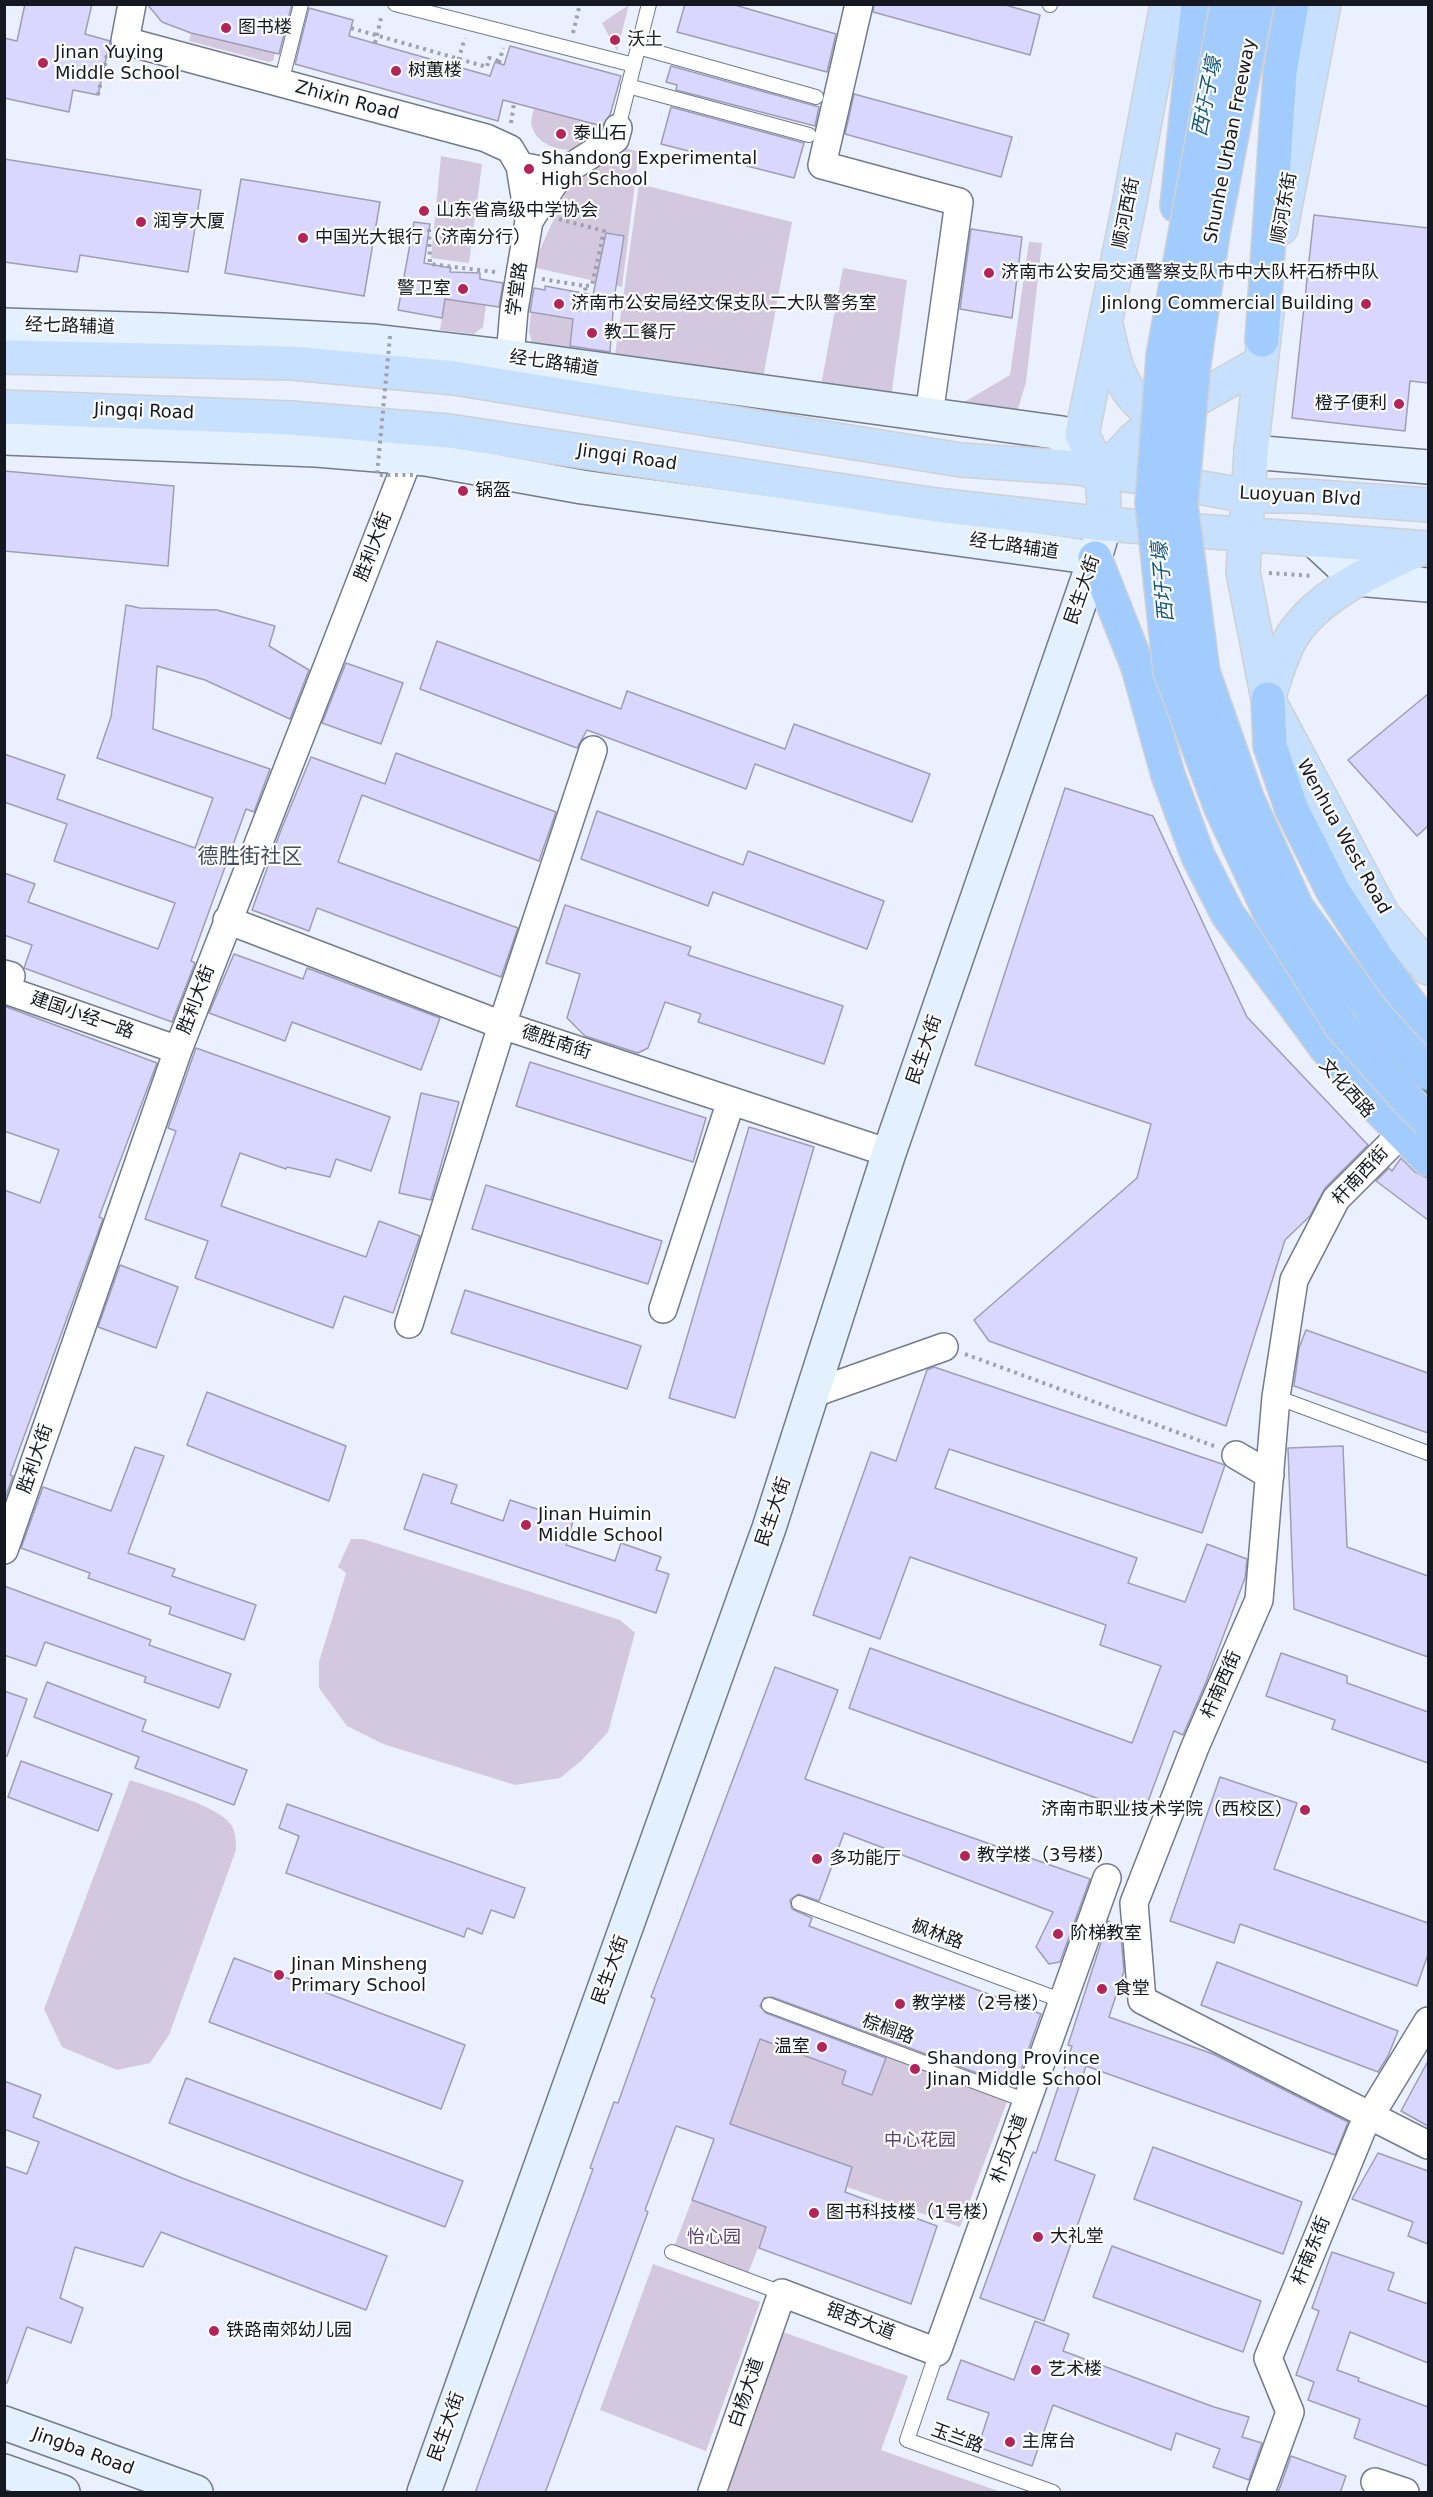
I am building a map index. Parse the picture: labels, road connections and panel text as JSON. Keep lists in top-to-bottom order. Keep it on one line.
{"streets":{"highway":["Shunhe Urban Freeway"],"main road":["顺河东街","顺河西街","Jingqi Road","Luoyuan Blvd","Wenhua West Road"],"street":["Zhixin Road","学堂路","经七路辅道","胜利大街","民生大街","建国小经一路","德胜南街","文化西路","杆南西街","朴贞大道","杆南东街","银杏大道","白杨大道","Jingba Road"],"lane":["枫林路","棕榈路","玉兰路"]},"crossings":[["Zhixin Road","学堂路"],["顺河西街","经七路辅道"],["顺河西街","Jingqi Road"],["顺河西街","Luoyuan Blvd"],["顺河西街","民生大街"],["学堂路","经七路辅道"],["经七路辅道","Luoyuan Blvd"],["经七路辅道","胜利大街"],["经七路辅道","民生大街"],["Jingqi Road","民生大街"],["胜利大街","建国小经一路"],["胜利大街","德胜南街"],["民生大街","德胜南街"],["文化西路","杆南西街"],["杆南西街","杆南东街"],["枫林路","朴贞大道"],["棕榈路","朴贞大道"],["朴贞大道","银杏大道"],["朴贞大道","玉兰路"],["银杏大道","白杨大道"],["银杏大道","玉兰路"]],"districts":["德胜街社区"],"water":["西圩子壕"],"parks":["中心花园","怡心园"],"places":["图书楼","沃土","Jinan Yuying Middle School","树蕙楼","泰山石","Shandong Experimental High School","山东省高级中学协会","润亨大厦","中国光大银行（济南分行）","济南市公安局交通警察支队市中大队杆石桥中队","警卫室","济南市公安局经文保支队二大队警务室","Jinlong Commercial Building","教工餐厅","橙子便利","锅盔","Jinan Huimin Middle School","济南市职业技术学院（西校区）","教学楼（3号楼）","多功能厅","阶梯教室","Jinan Minsheng Primary School","食堂","教学楼（2号楼）","温室","Shandong Province Jinan Middle School","图书科技楼（1号楼）","大礼堂","铁路南郊幼儿园","艺术楼","主席台"]}
